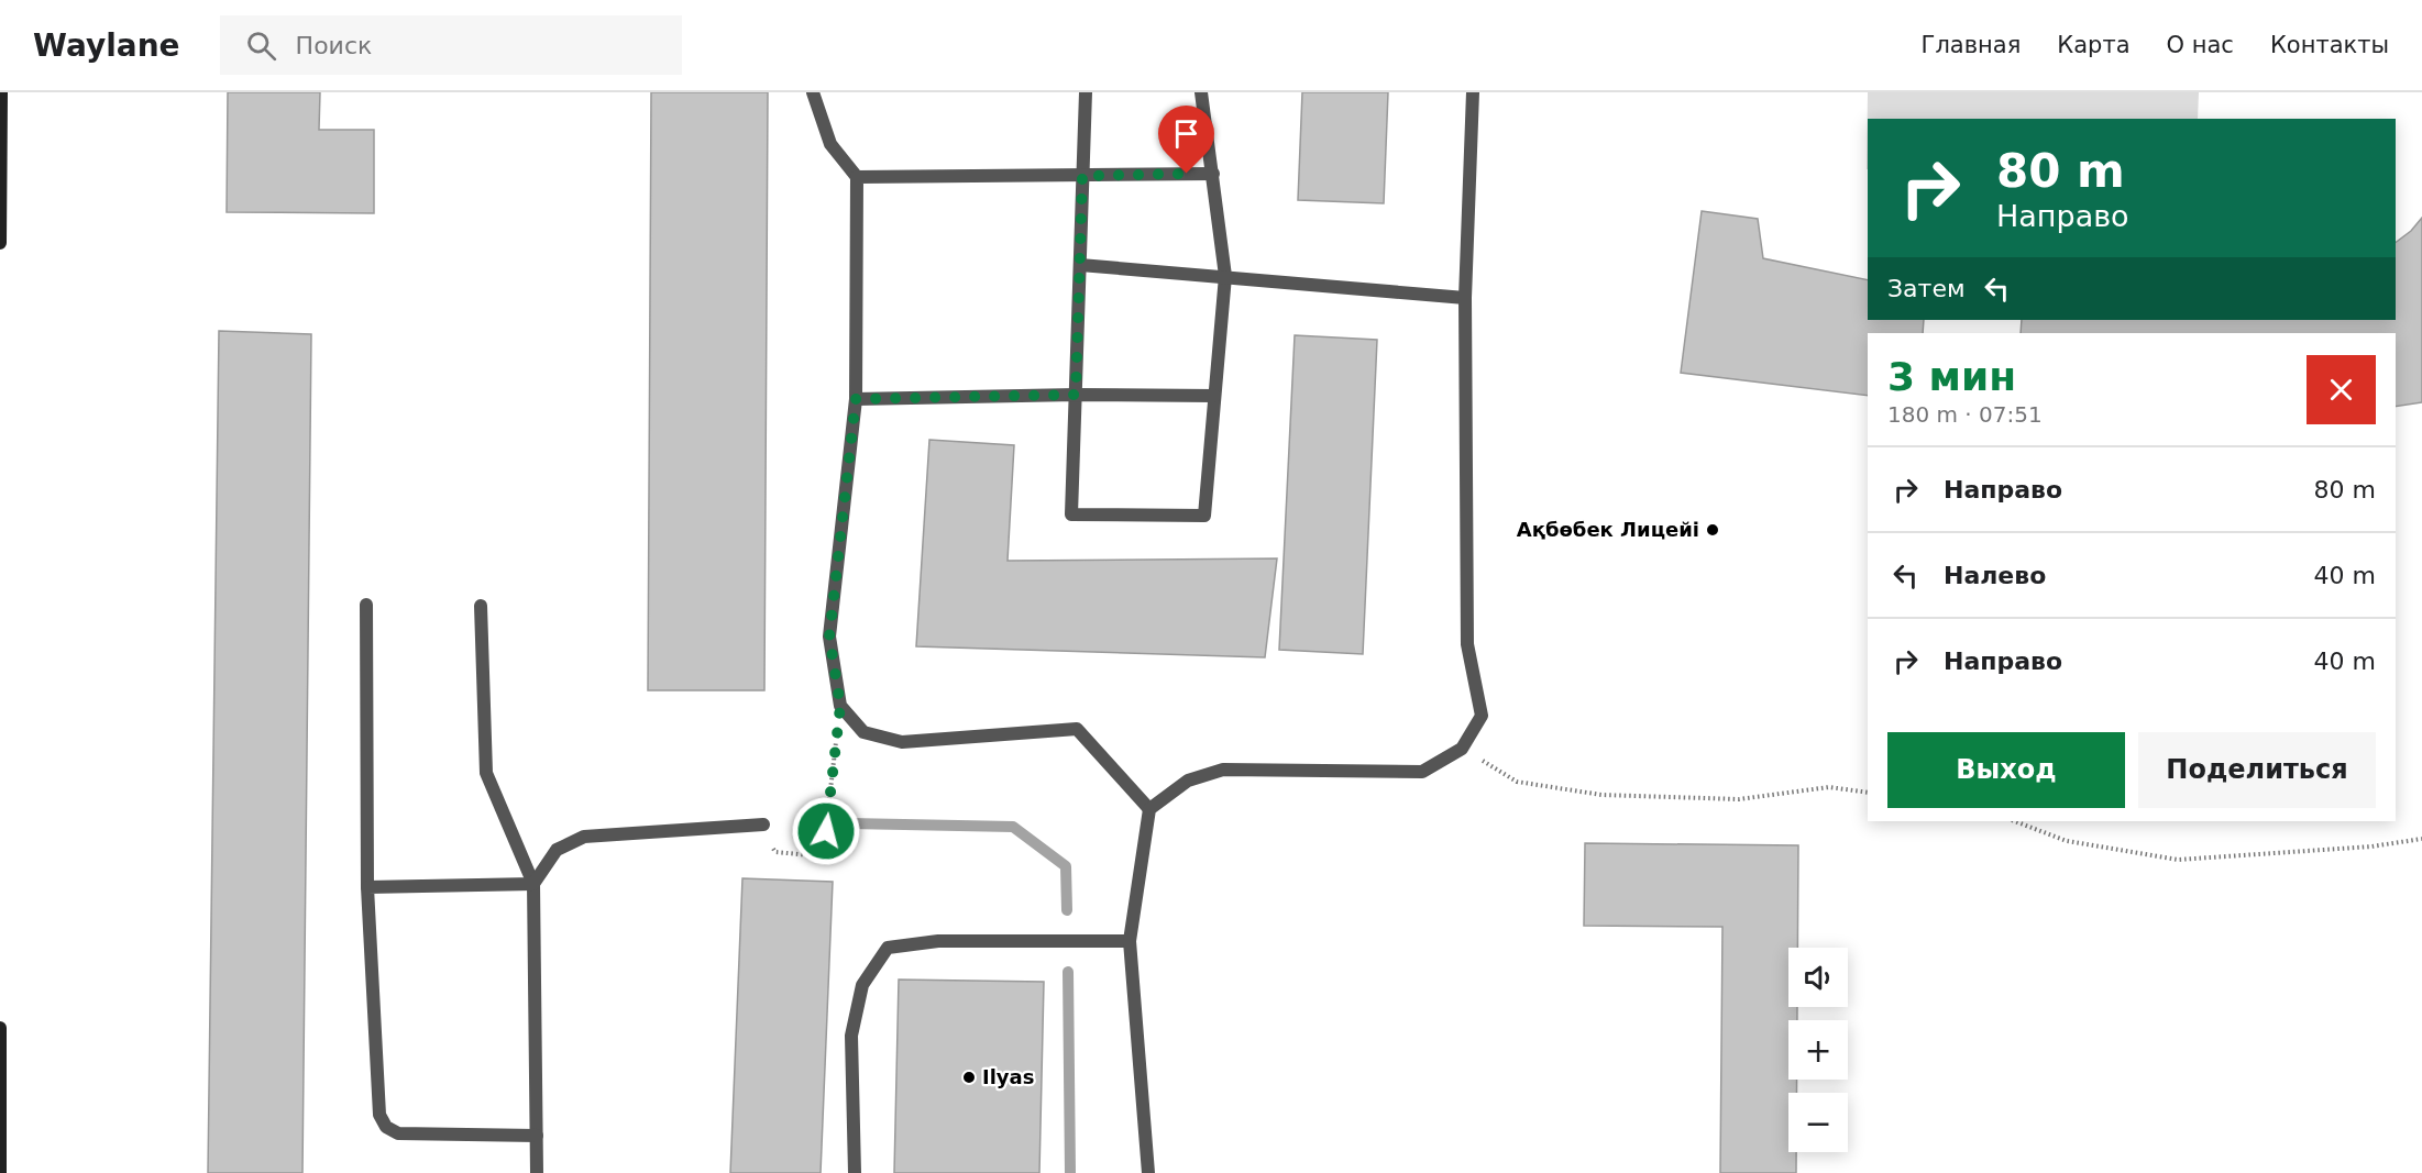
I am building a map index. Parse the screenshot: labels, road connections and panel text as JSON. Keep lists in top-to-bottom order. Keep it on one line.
{"places":["Ақбөбек Лицейі","Ilyas"],"page":{"header":"Waylane","search":"Поиск","nav":["Главная","Карта","О нас","Контакты"],"turn":["80 m","Направо"],"then":"Затем","heading":["3 мин","180 m · 07:51"],"list":[{"name":"Направо","value":"80 m"},{"name":"Налево","value":"40 m"},{"name":"Направо","value":"40 m"}],"buttons":["Выход","Поделиться"],"map_buttons":["+","−"]}}
